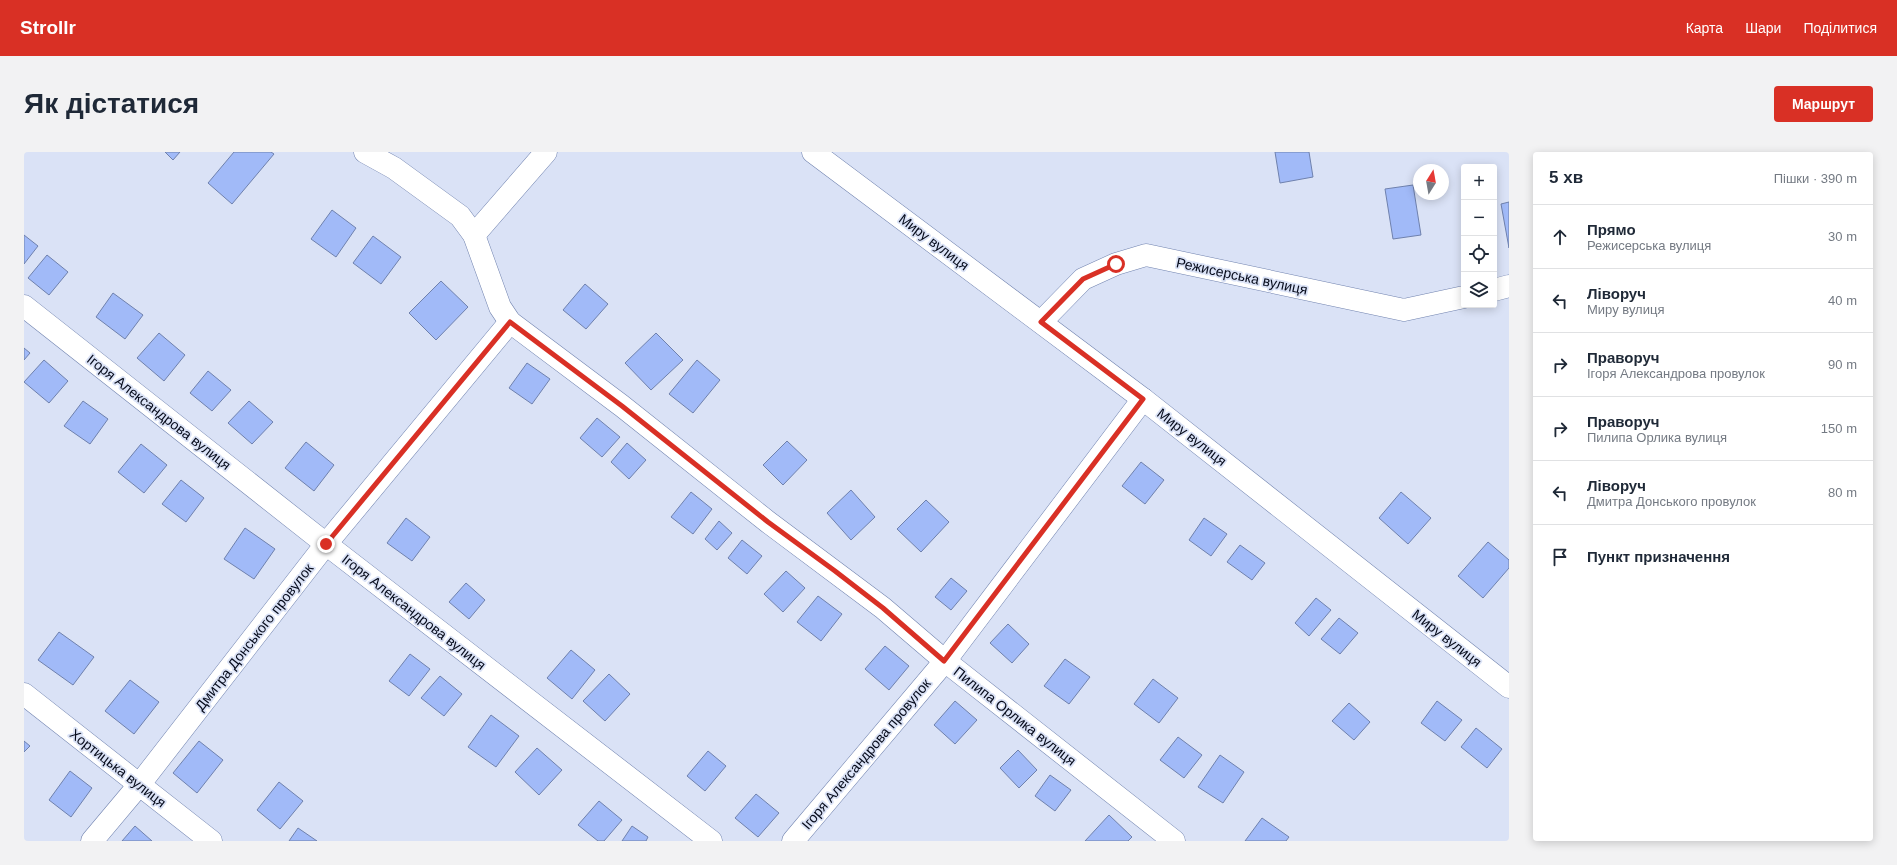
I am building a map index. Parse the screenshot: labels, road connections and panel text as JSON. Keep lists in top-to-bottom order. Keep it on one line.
{"streets":{"street":["Миру вулиця","Режисерська вулиця","Ігоря Александрова вулиця","Дмитра Донського провулок","Пилипа Орлика вулиця","Ігоря Александрова провулок","Хортицька вулиця"]},"crossings":[["Миру вулиця","Режисерська вулиця"],["Миру вулиця","Ігоря Александрова провулок"],["Ігоря Александрова вулиця","Дмитра Донського провулок"],["Дмитра Донського провулок","Пилипа Орлика вулиця"],["Дмитра Донського провулок","Хортицька вулиця"],["Пилипа Орлика вулиця","Ігоря Александрова провулок"]],"north":"top","page":{"header":"Strollr","nav":["Карта","Шари","Поділитися"],"buttons":"Маршрут","title":"Як дістатися","heading":["5 хв","Пішки · 390 m"],"map_buttons":["+","−"],"list":[["Прямо","Режисерська вулиця","30 m"],["Ліворуч","Миру вулиця","40 m"],["Праворуч","Ігоря Александрова провулок","90 m"],["Праворуч","Пилипа Орлика вулиця","150 m"],["Ліворуч","Дмитра Донського провулок","80 m"],"Пункт призначення"]}}
